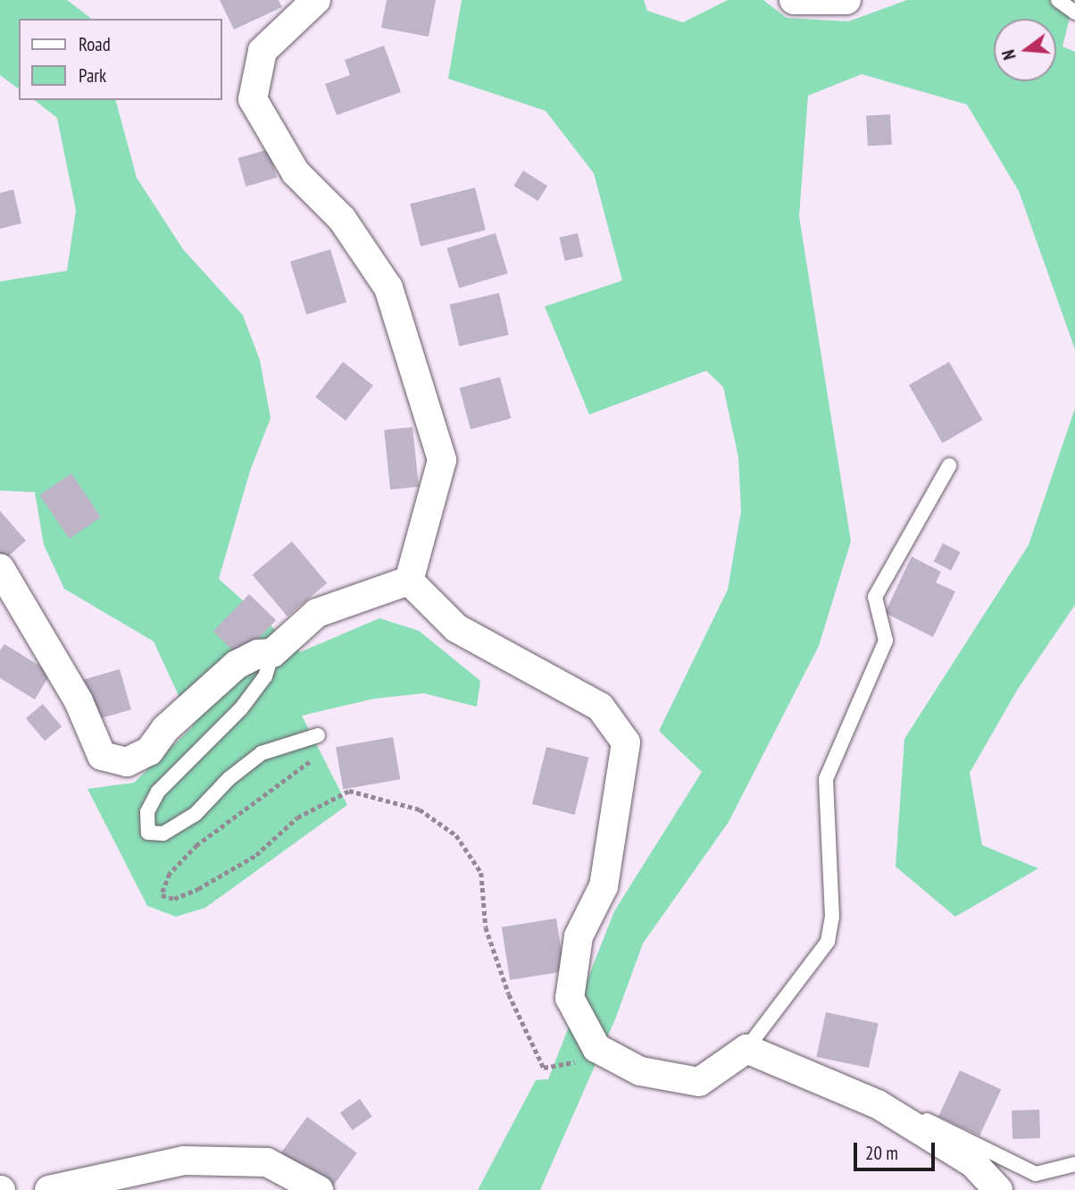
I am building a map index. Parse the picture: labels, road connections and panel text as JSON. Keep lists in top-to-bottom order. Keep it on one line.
{"legend":["Road","Park"],"scale_bar":"20 m","north":"left"}
